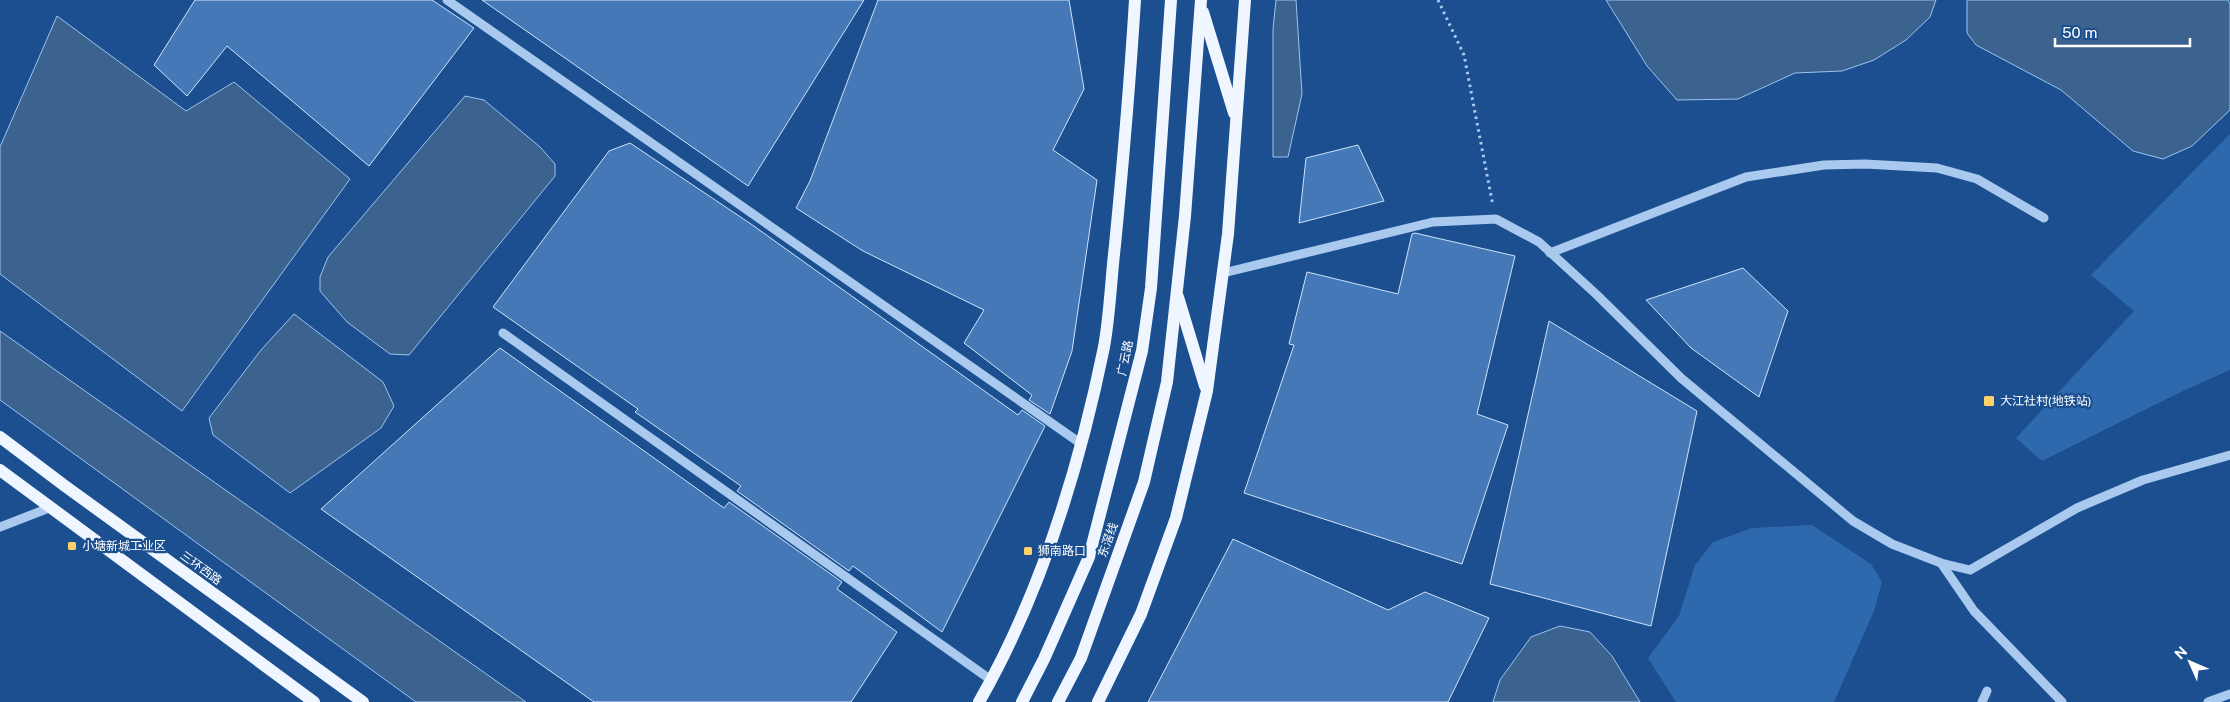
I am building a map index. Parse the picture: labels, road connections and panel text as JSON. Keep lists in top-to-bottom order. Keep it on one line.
{"streets":{"main road":["广云路","东滘线","三环西路"]},"places":{"transit":["大江社村(地铁站)","小塘新城工业区","狮南路口"]},"scale_bar":"50 m","north":"top left"}
